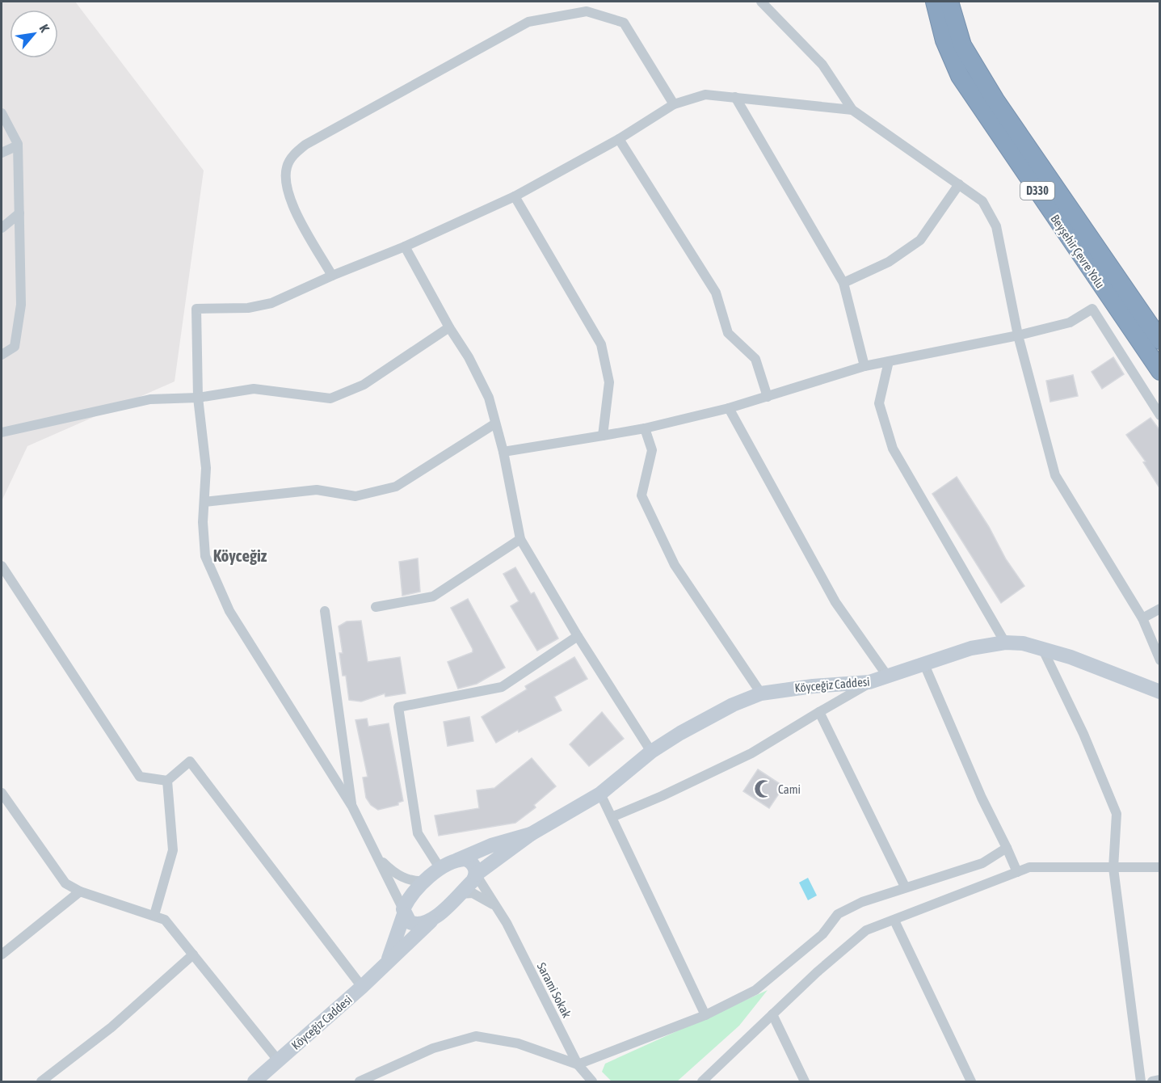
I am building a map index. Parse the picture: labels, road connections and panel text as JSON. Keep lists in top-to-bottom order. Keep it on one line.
{"streets":{"highway":["D330","Beyşehir Çevre Yolu"],"street":["Köyceğiz Caddesi","Sarami Sokak"]},"crossings":[["Köyceğiz Caddesi","Sarami Sokak"]],"districts":["Köyceğiz"],"places":{"mosque":["Cami"]},"north":"top right"}
